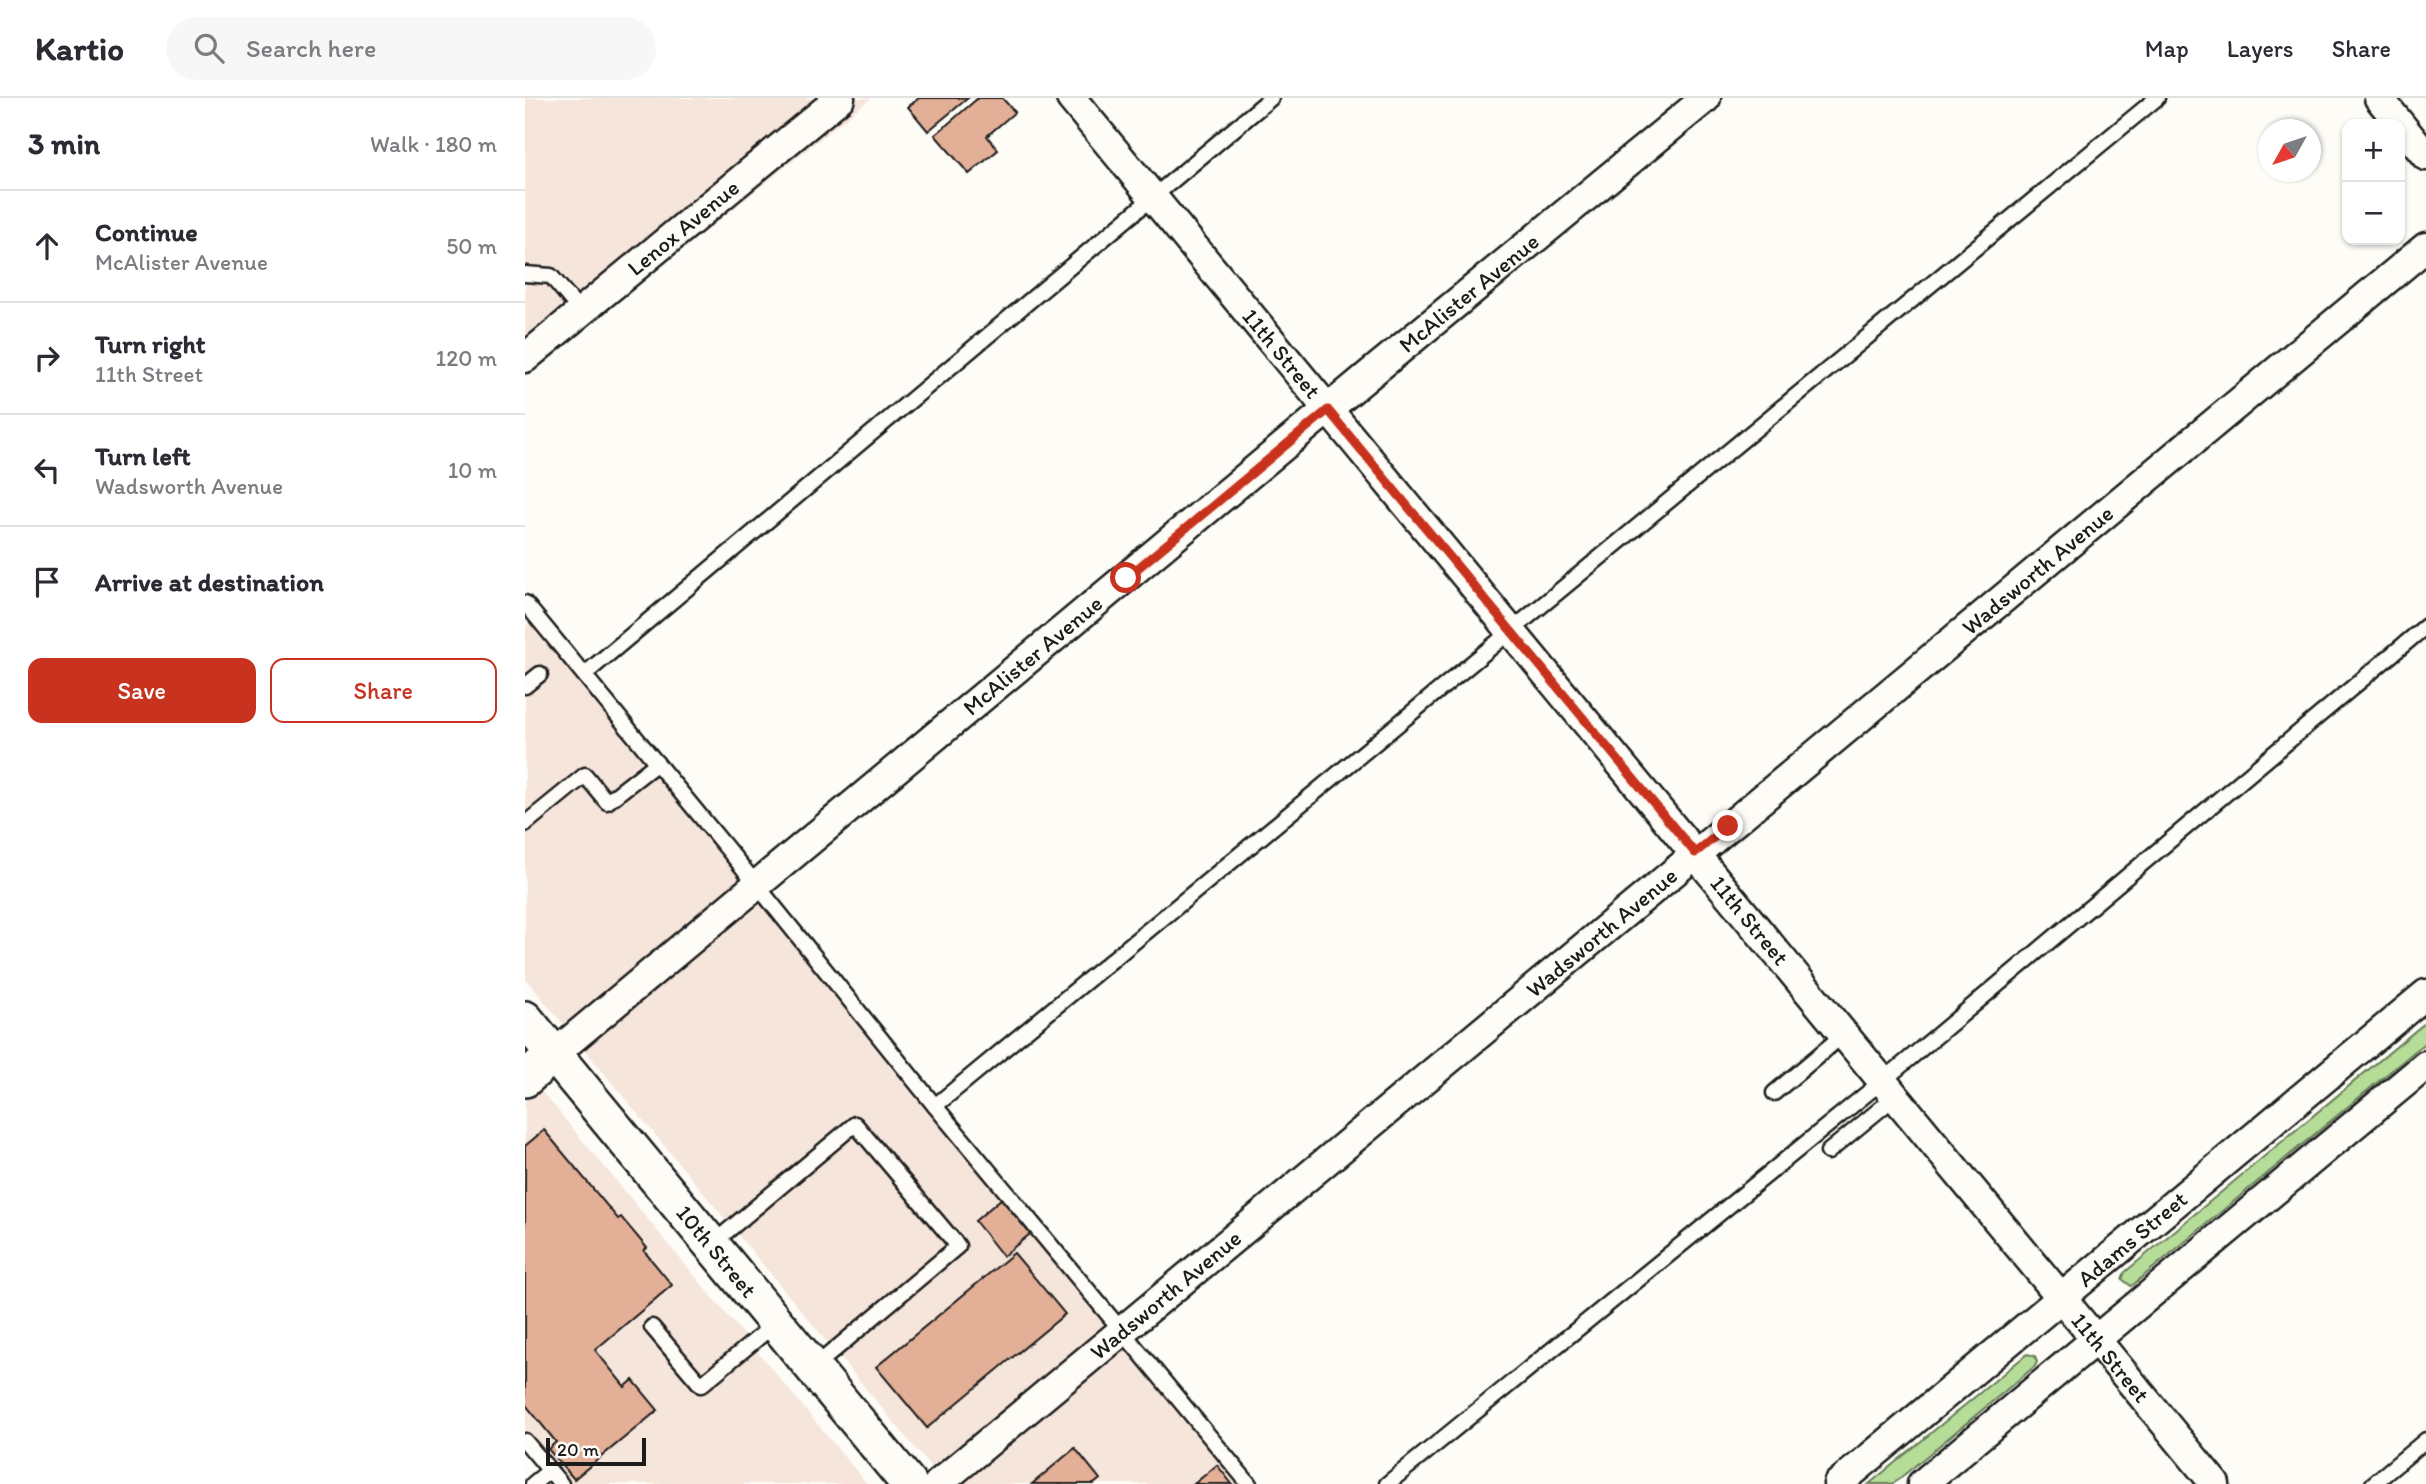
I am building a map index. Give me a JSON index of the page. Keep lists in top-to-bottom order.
{
  "streets": {
    "street": [
      "Lenox Avenue",
      "McAlister Avenue",
      "11th Street",
      "Wadsworth Avenue",
      "Adams Street",
      "10th Street"
    ]
  },
  "crossings": [
    ["McAlister Avenue", "11th Street"],
    ["McAlister Avenue", "10th Street"],
    ["11th Street", "Wadsworth Avenue"],
    ["11th Street", "Adams Street"]
  ],
  "scale_bar": "20 m",
  "north": "bottom left",
  "page": {
    "header": "Kartio",
    "search": "Search here",
    "nav": ["Map", "Layers", "Share"],
    "heading": ["3 min", "Walk · 180 m"],
    "map_buttons": ["+", "−"],
    "list": [
      ["Continue", "McAlister Avenue", "50 m"],
      ["Turn right", "11th Street", "120 m"],
      ["Turn left", "Wadsworth Avenue", "10 m"],
      "Arrive at destination"
    ],
    "buttons": ["Save", "Share"],
    "scale": "20 m"
  }
}
